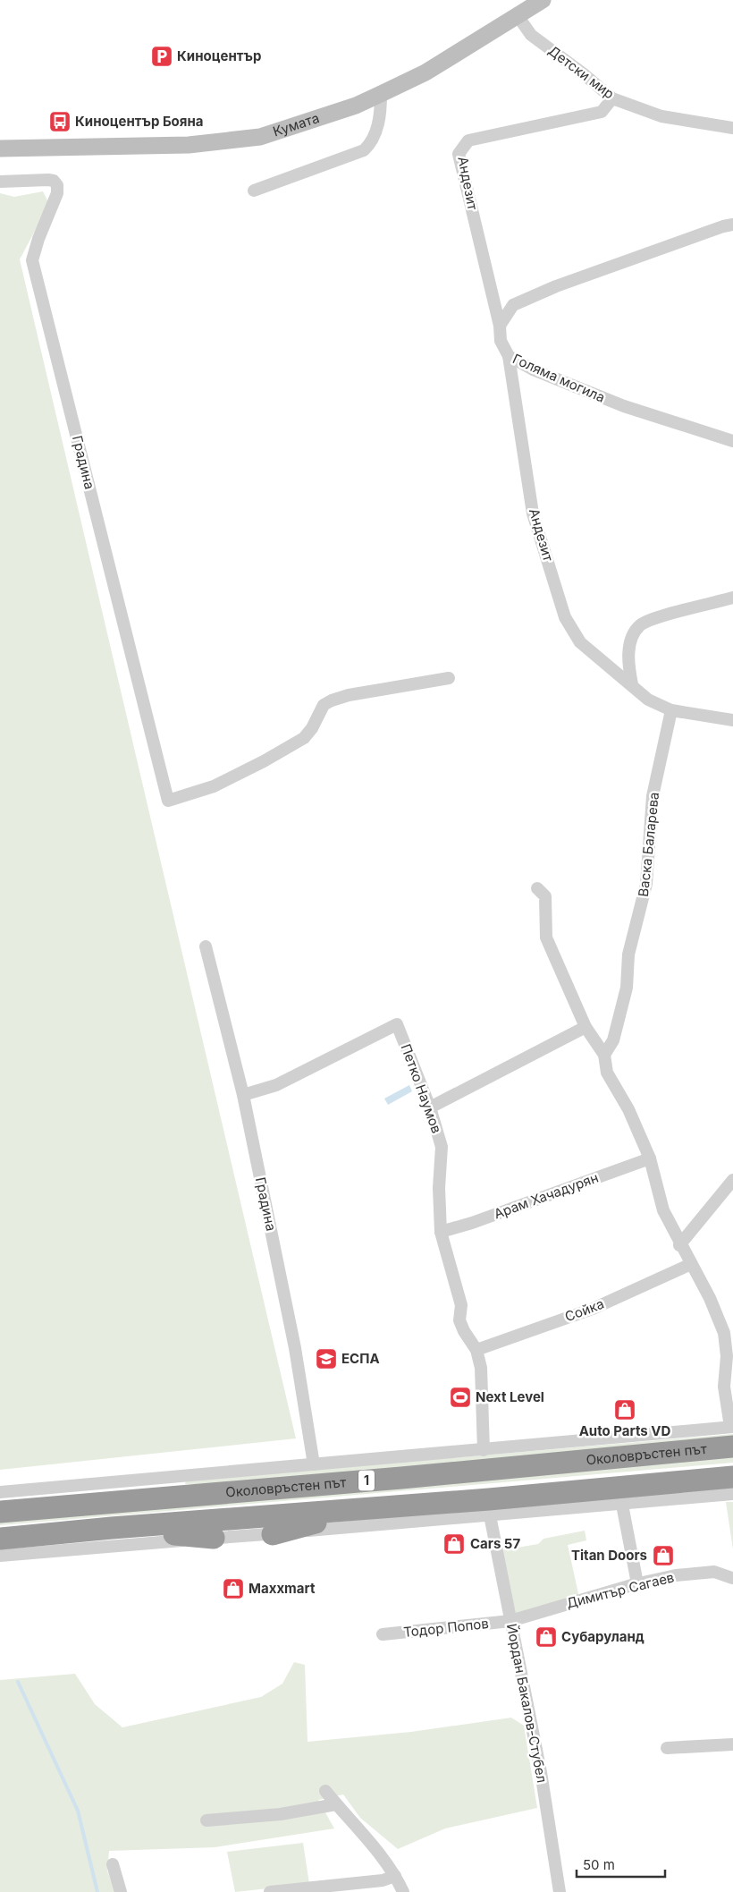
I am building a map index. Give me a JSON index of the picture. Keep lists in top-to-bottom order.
{
  "streets": {
    "highway": ["Околовръстен път", "1"],
    "main road": ["Кумата"],
    "street": [
      "Детски мир",
      "Андезит",
      "Голяма могила",
      "Градина",
      "Васка Баларева",
      "Петко Наумов",
      "Арам Хачадурян",
      "Сойка",
      "Димитър Сагаев",
      "Тодор Попов",
      "Йордан Бакалов-Стубел"
    ]
  },
  "crossings": [
    ["Детски мир", "Кумата"],
    ["Детски мир", "Андезит"],
    ["Андезит", "Голяма могила"],
    ["Градина", "Петко Наумов"],
    ["Петко Наумов", "Арам Хачадурян"],
    ["Петко Наумов", "Сойка"],
    ["Димитър Сагаев", "Тодор Попов"],
    ["Димитър Сагаев", "Йордан Бакалов-Стубел"],
    ["Тодор Попов", "Йордан Бакалов-Стубел"]
  ],
  "places": {
    "parking": ["Киноцентър"],
    "bus stop": ["Киноцентър Бояна"],
    "school or university": ["ЕСПА"],
    "sports": ["Next Level"],
    "shop": [
      "Auto Parts VD",
      "Cars 57",
      "Titan Doors",
      "Maxxmart",
      "Субаруланд"
    ]
  },
  "scale_bar": "50 m"
}
